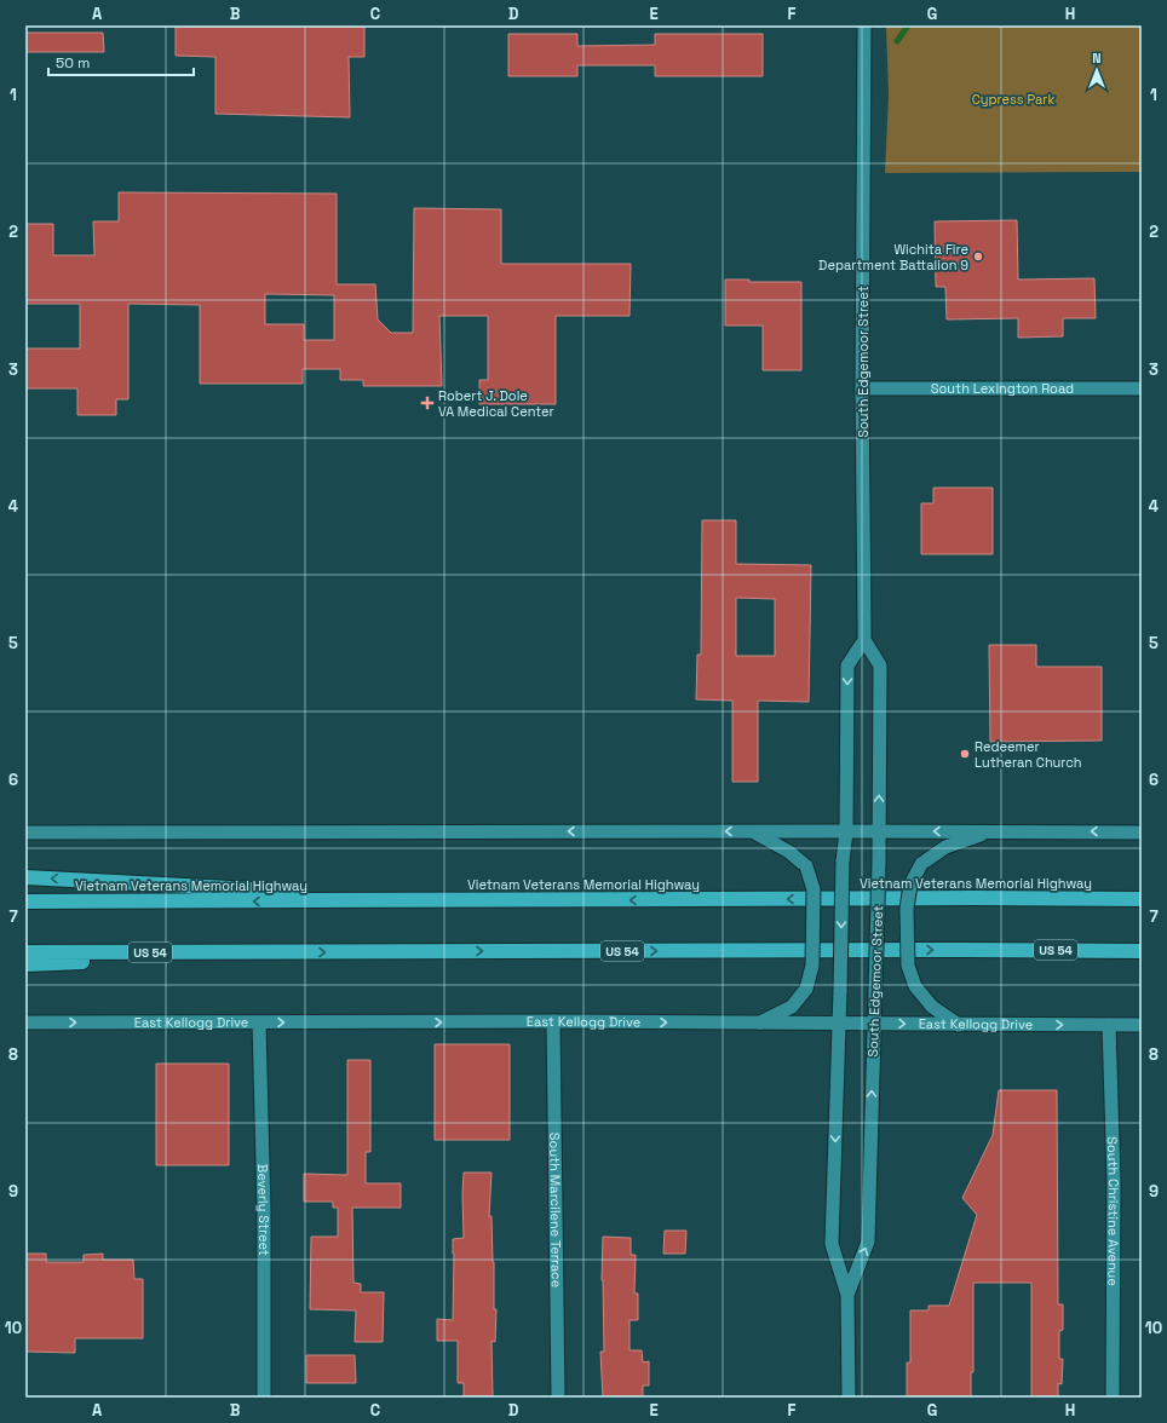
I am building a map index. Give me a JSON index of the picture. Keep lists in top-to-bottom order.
{
  "streets": {
    "highway": ["Vietnam Veterans Memorial Highway", "US 54"],
    "street": [
      "South Edgemoor Street",
      "South Lexington Road",
      "East Kellogg Drive",
      "Beverly Street",
      "South Marcilene Terrace",
      "South Christine Avenue"
    ]
  },
  "crossings": [
    ["South Edgemoor Street", "South Lexington Road"],
    ["South Edgemoor Street", "East Kellogg Drive"],
    ["East Kellogg Drive", "Beverly Street"],
    ["East Kellogg Drive", "South Marcilene Terrace"],
    ["East Kellogg Drive", "South Christine Avenue"]
  ],
  "one_way": ["East Kellogg Drive"],
  "parks": ["Cypress Park"],
  "places": {
    "other": ["Wichita Fire Department Battalion 9", "Redeemer Lutheran Church"],
    "health": ["Robert J. Dole VA Medical Center"]
  },
  "scale_bar": "50 m",
  "north": "top",
  "grid": {
    "columns": [
      "A",
      "B",
      "C",
      "D",
      "E",
      "F",
      "G",
      "H"
    ],
    "rows": [
      "1",
      "2",
      "3",
      "4",
      "5",
      "6",
      "7",
      "8",
      "9",
      "10"
    ]
  }
}
